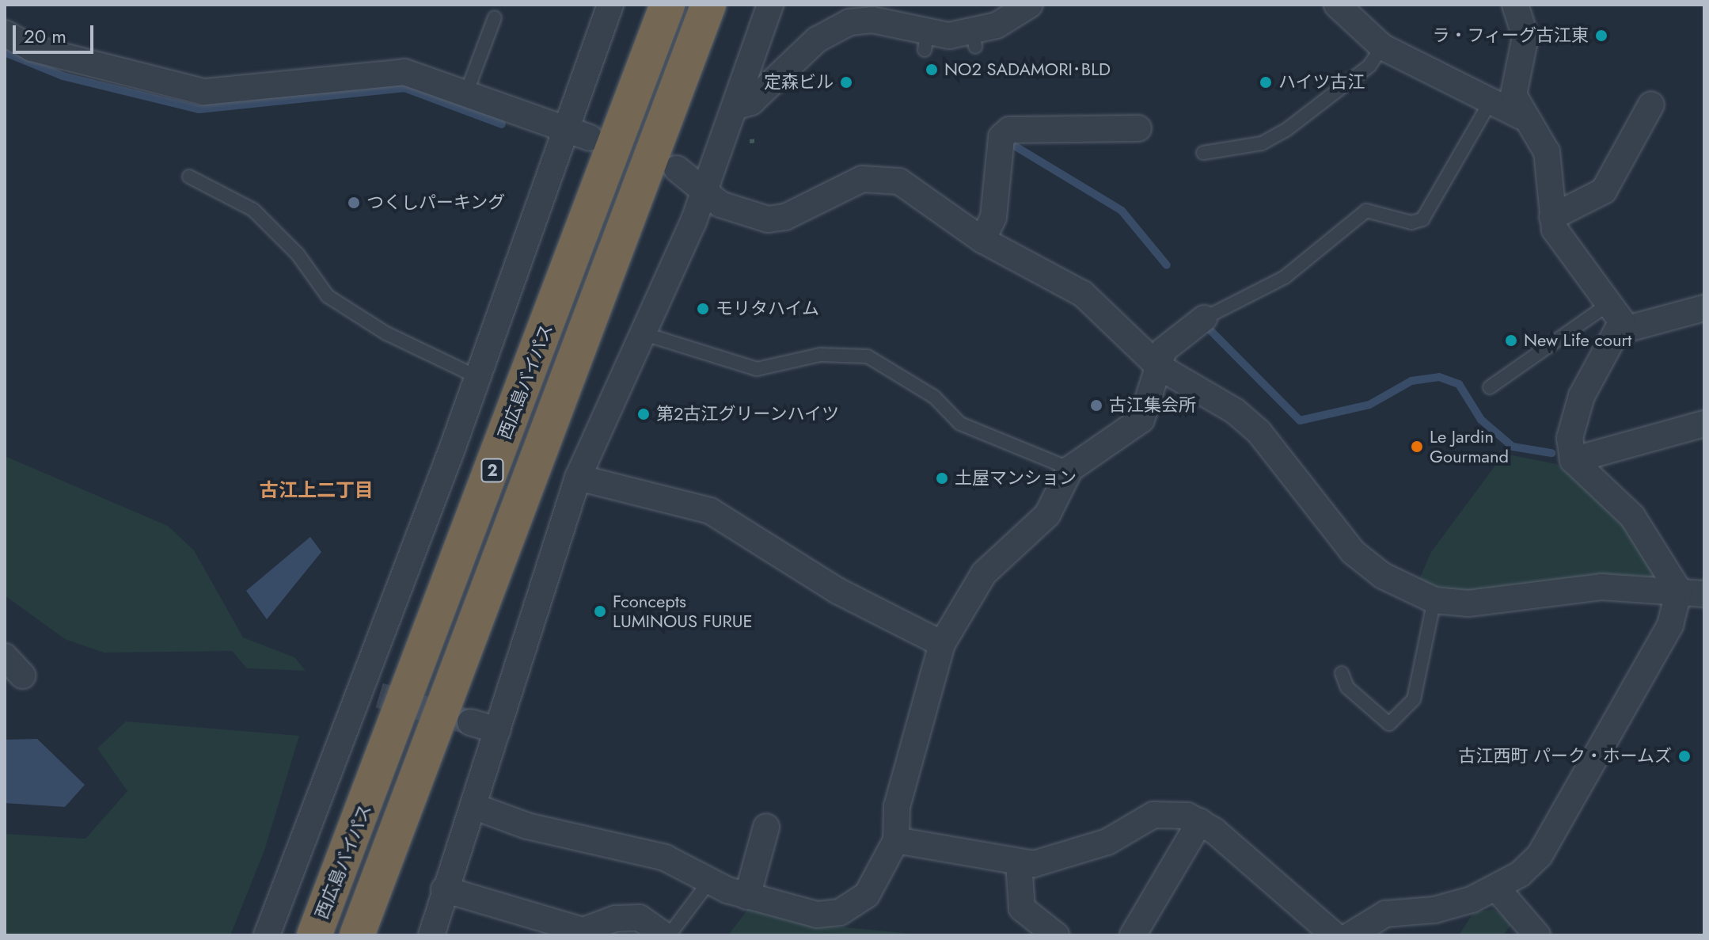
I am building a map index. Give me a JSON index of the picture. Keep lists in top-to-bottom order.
{
  "streets": {
    "highway": ["西広島バイパス", "2"]
  },
  "districts": ["古江上二丁目"],
  "places": [
    "ラ・フィーグ古江東",
    "NO2 SADAMORI･BLD",
    "定森ビル",
    "ハイツ古江",
    "つくしパーキング",
    "モリタハイム",
    "New Life court",
    "古江集会所",
    "第2古江グリーンハイツ",
    "Le Jardin Gourmand",
    "土屋マンション",
    "Fconcepts LUMINOUS FURUE",
    "古江西町 パーク・ホームズ"
  ],
  "scale_bar": "20 m"
}
